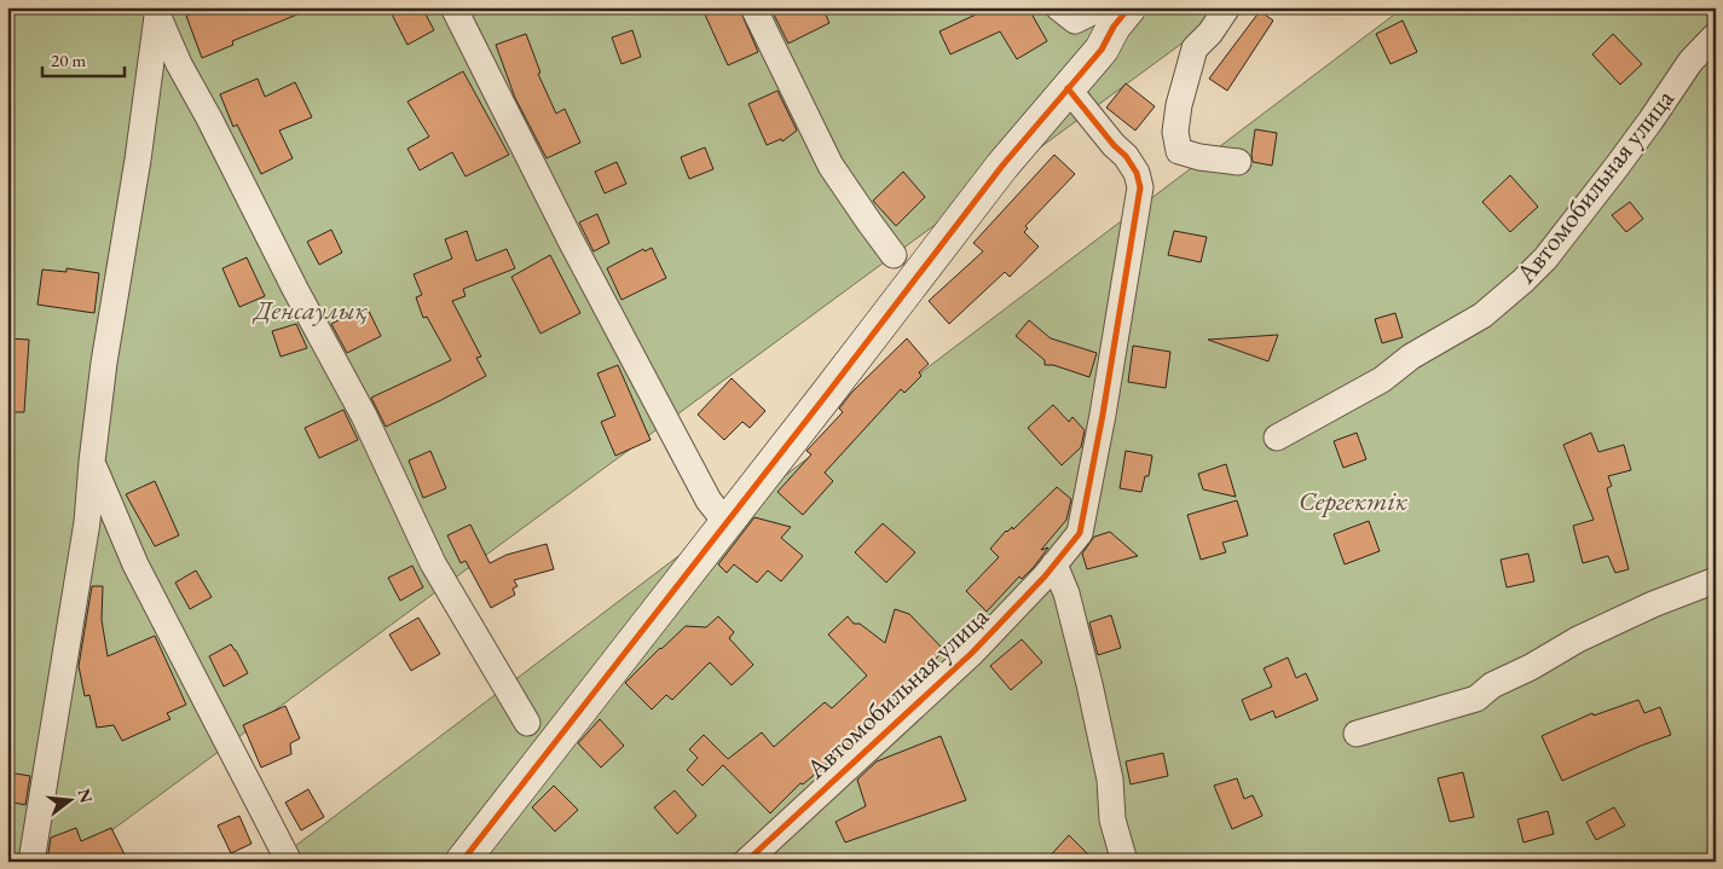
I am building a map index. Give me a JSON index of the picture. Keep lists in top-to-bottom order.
{
  "streets": {
    "street": ["Автомобильная улица"]
  },
  "parks": ["Денсаулық", "Сергектік"],
  "scale_bar": "20 m",
  "north": "right"
}
